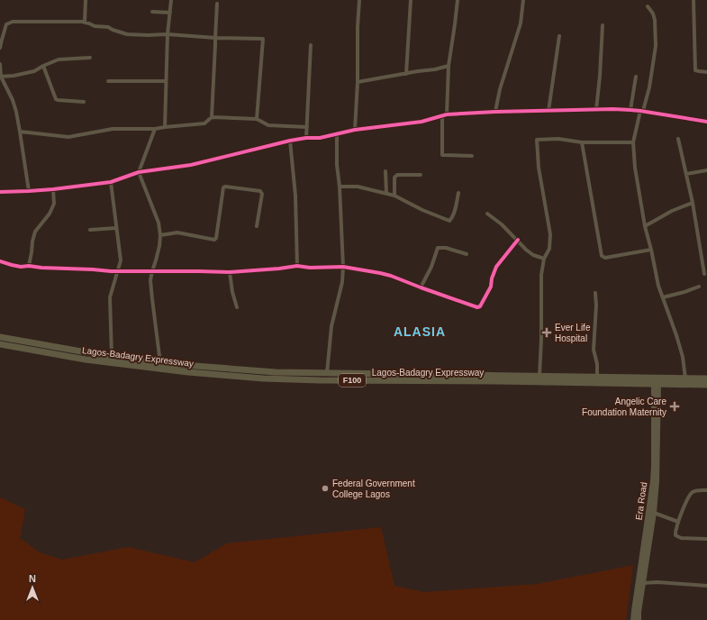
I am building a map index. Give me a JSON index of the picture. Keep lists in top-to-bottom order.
{
  "streets": {
    "highway": ["Lagos-Badagry Expressway", "F100"],
    "main road": ["Era Road"]
  },
  "crossings": [
    ["Lagos-Badagry Expressway", "Era Road"]
  ],
  "districts": ["ALASIA"],
  "places": {
    "health": ["Ever Life Hospital", "Angelic Care Foundation Maternity"],
    "other": ["Federal Government College Lagos"]
  },
  "north": "top"
}
